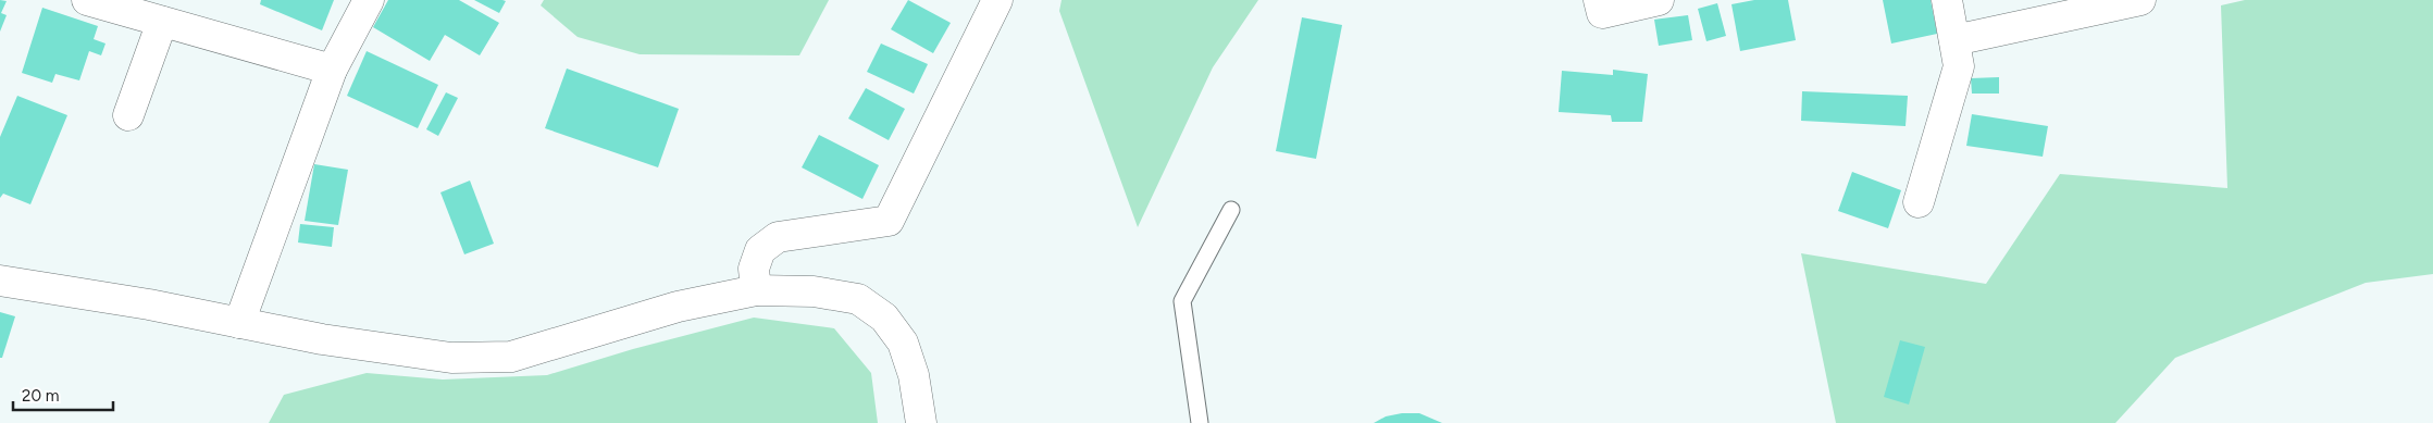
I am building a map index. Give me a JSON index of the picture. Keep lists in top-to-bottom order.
{
  "scale_bar": "20 m"
}
